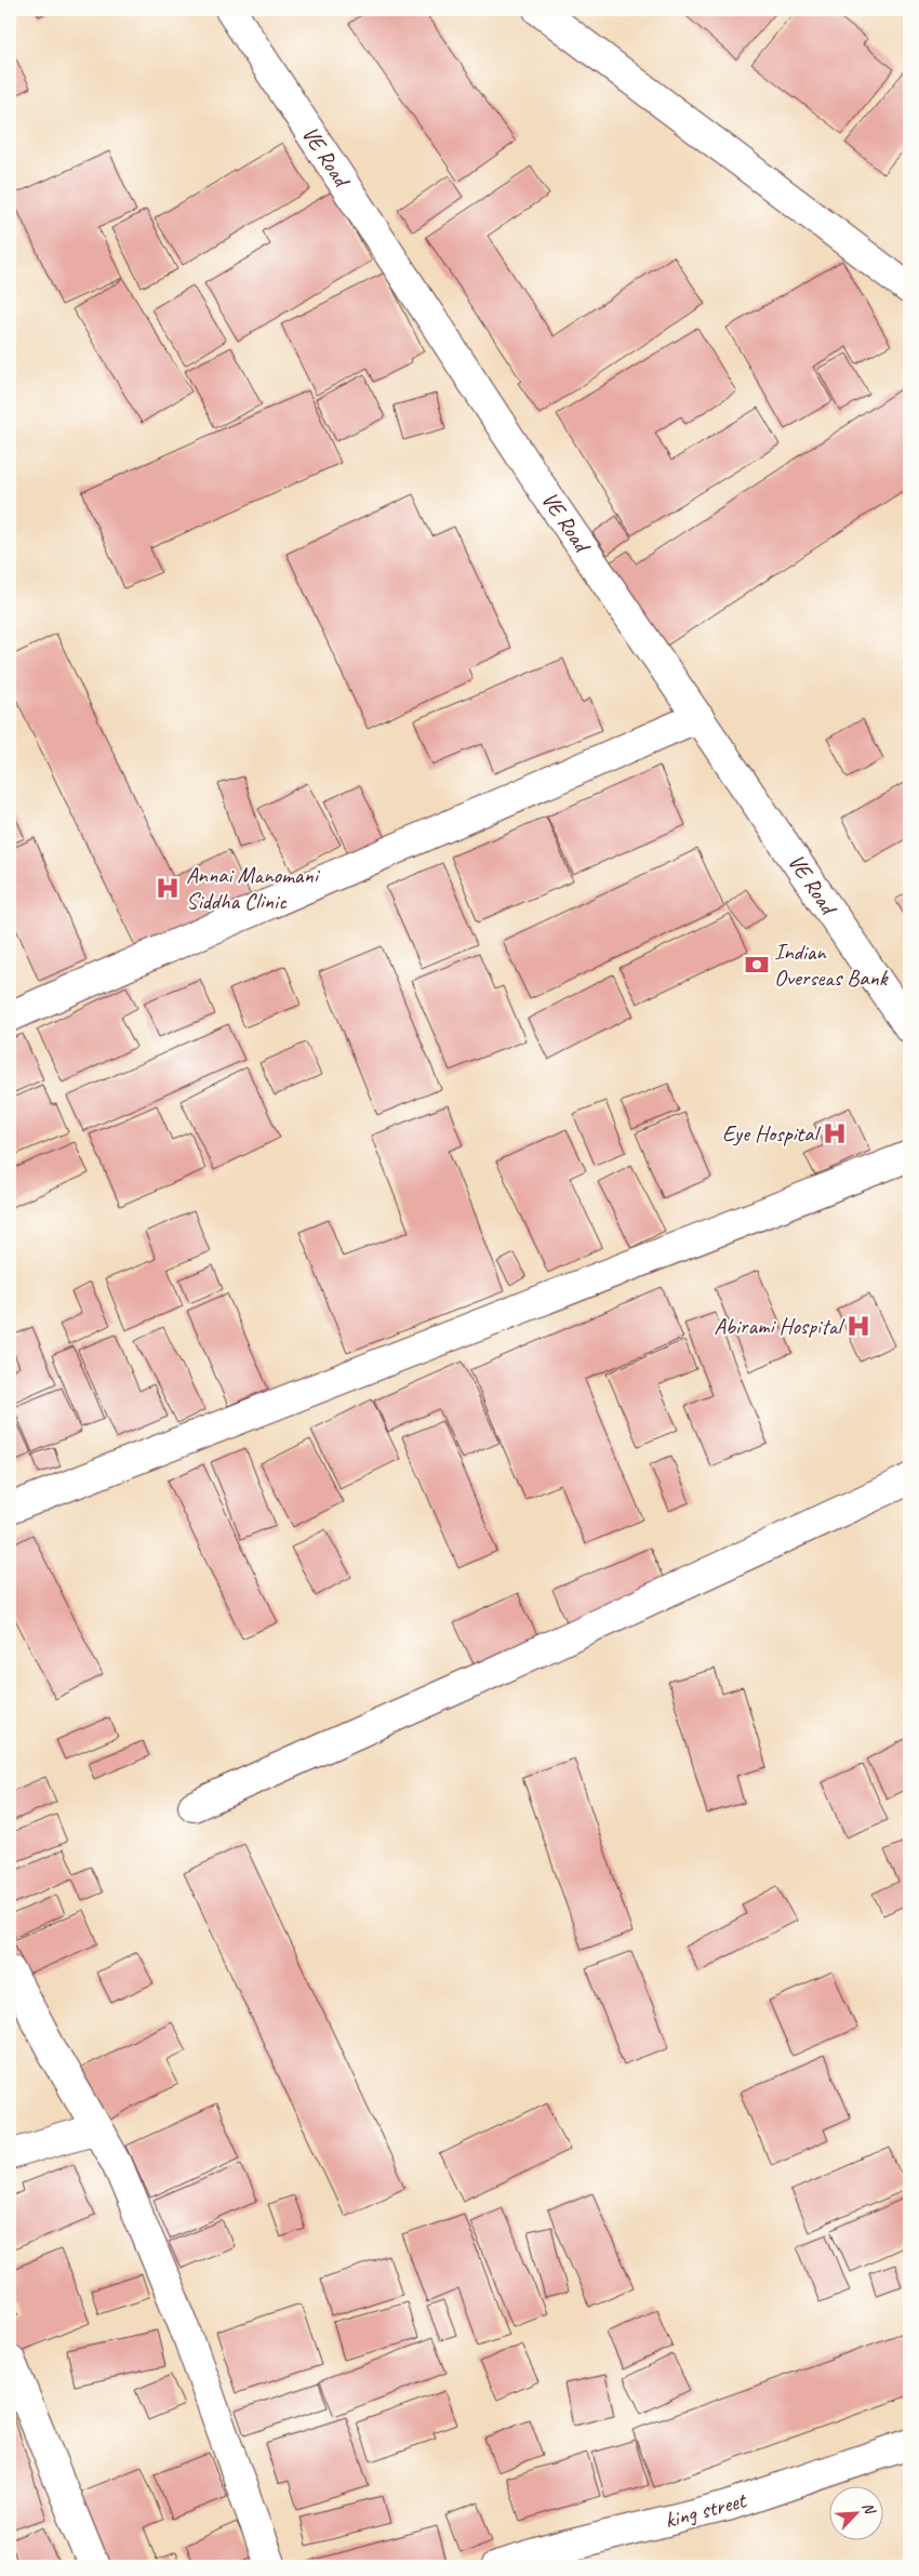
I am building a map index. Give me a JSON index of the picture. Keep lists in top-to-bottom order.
{
  "streets": {
    "street": ["VE Road", "king street"]
  },
  "places": {
    "hospital": ["Annai Manomani Siddha Clinic", "Eye Hospital", "Abirami Hospital"],
    "bank": ["Indian Overseas Bank"]
  },
  "north": "top right"
}
